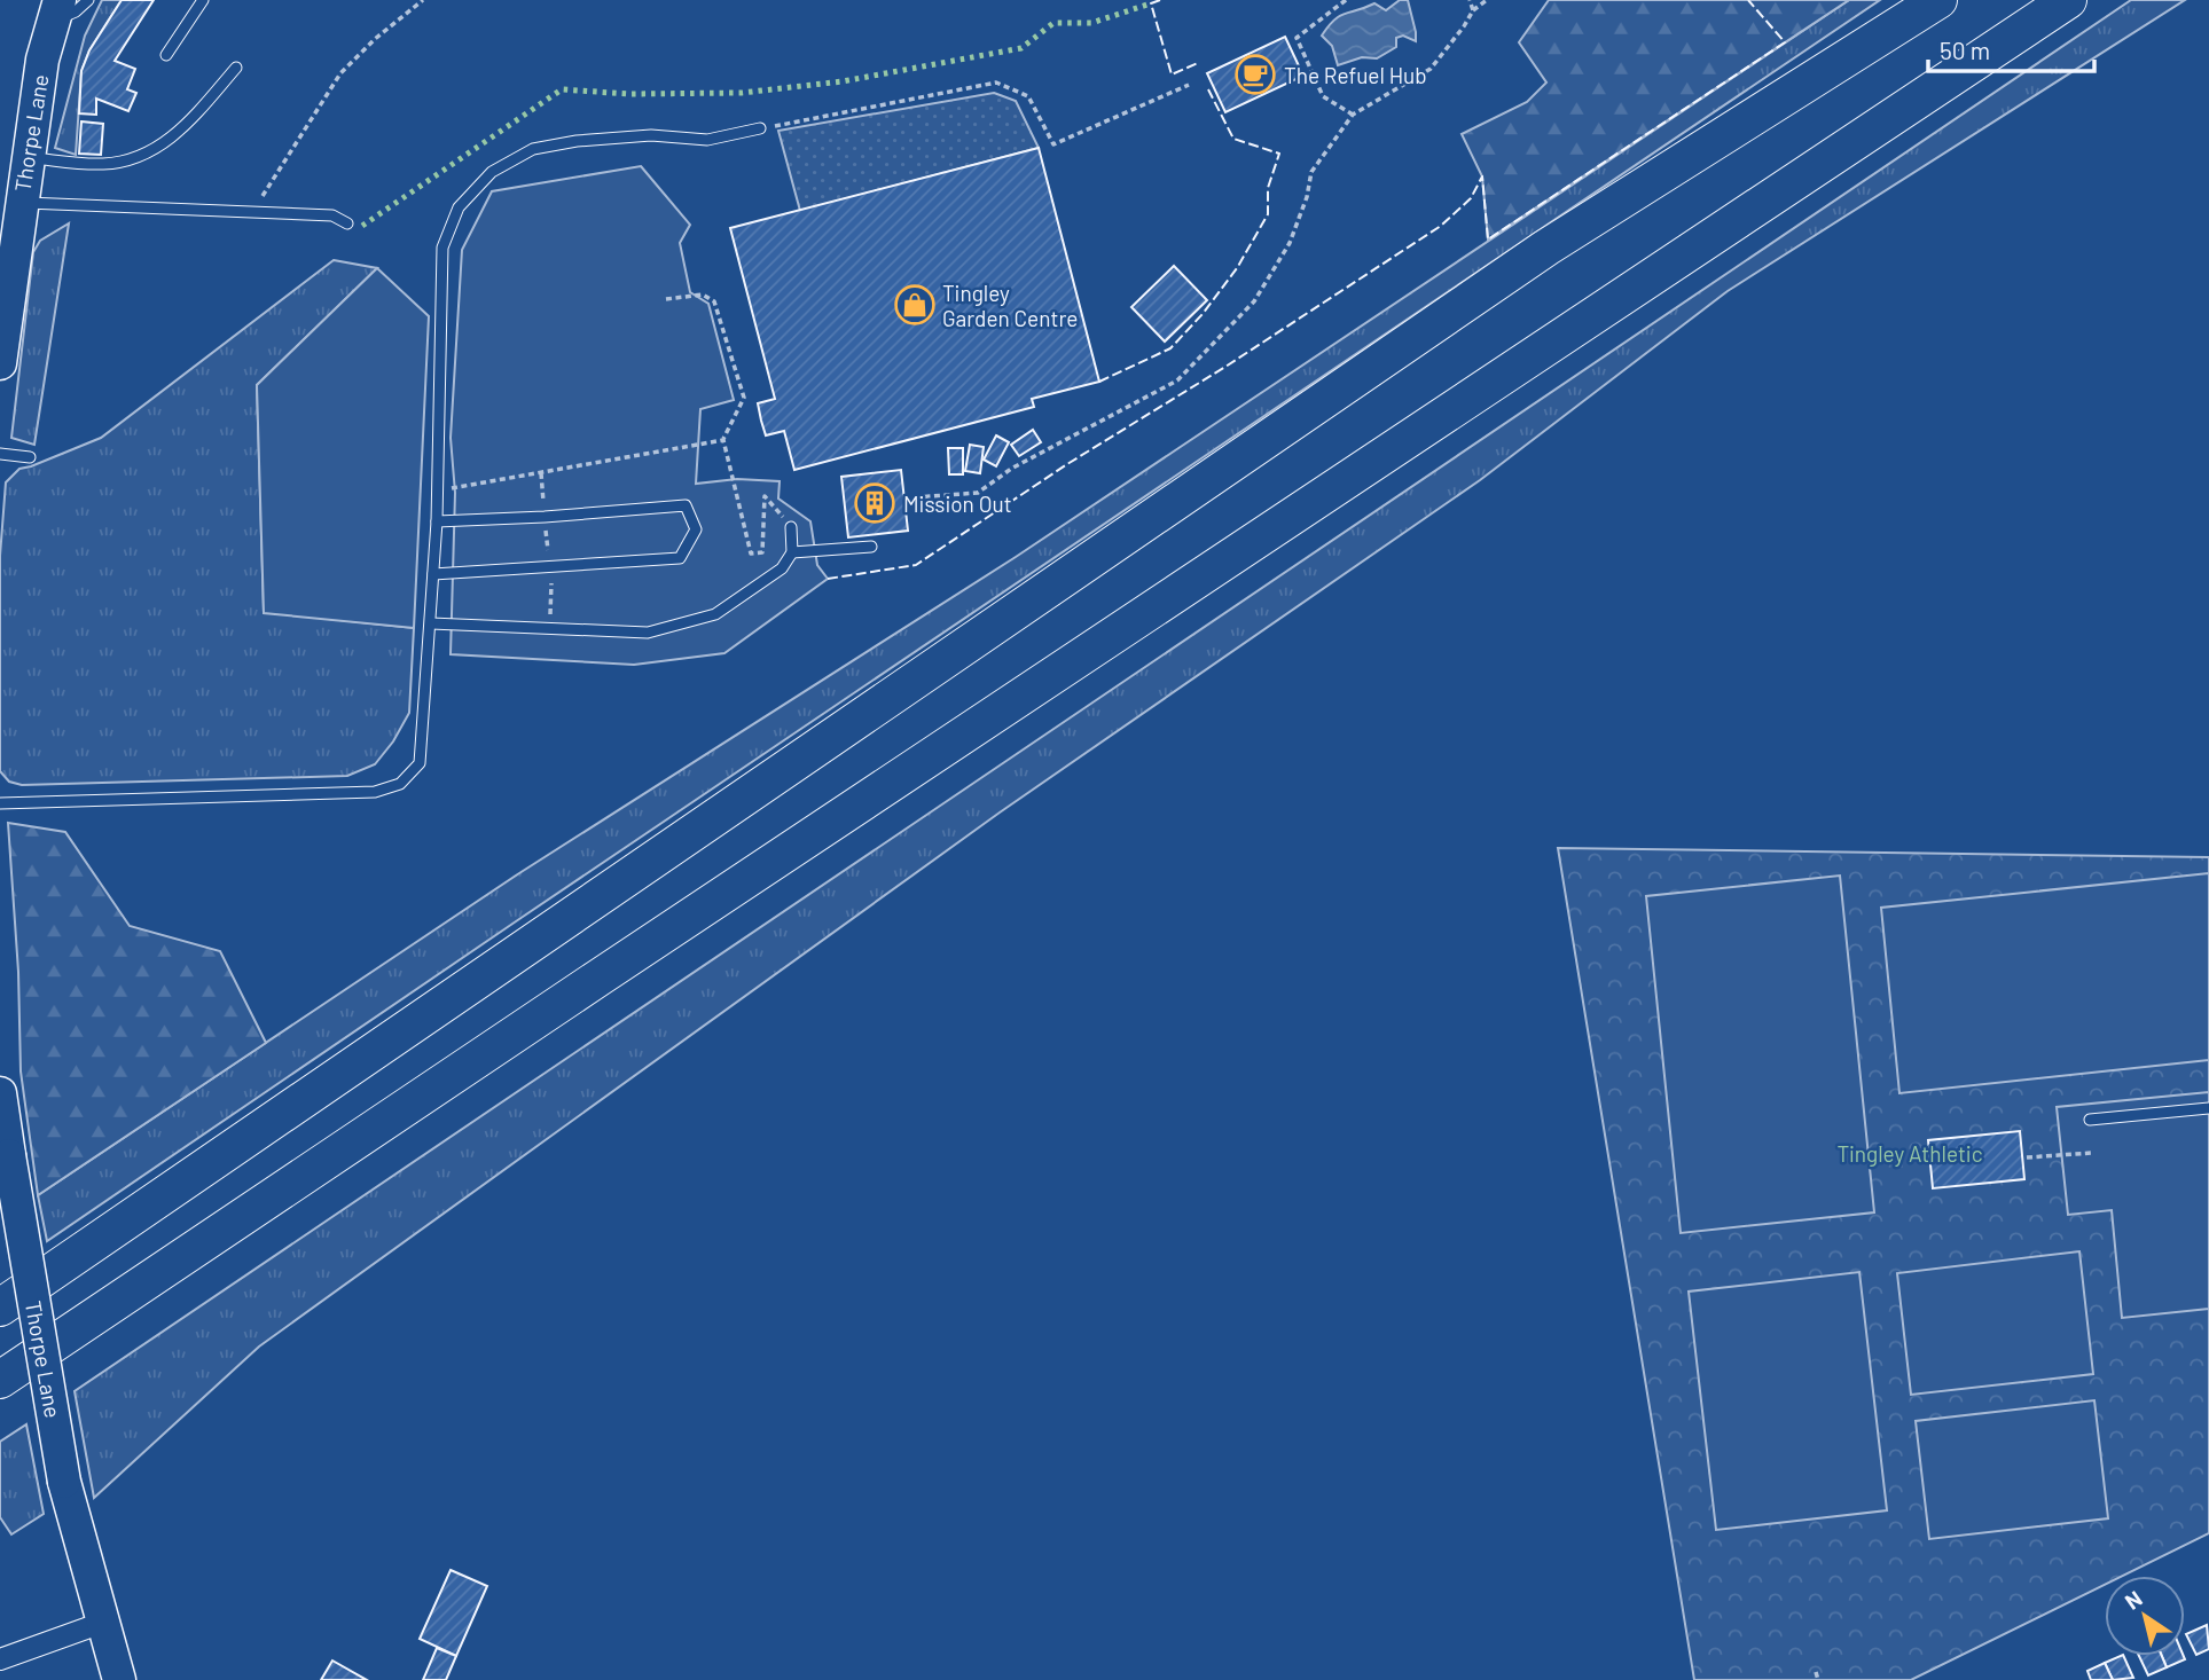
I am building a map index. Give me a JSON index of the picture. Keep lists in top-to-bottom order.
{
  "streets": {
    "main road": ["Thorpe Lane"]
  },
  "parks": ["Tingley Athletic"],
  "places": {
    "cafe": ["The Refuel Hub"],
    "shop": ["Tingley Garden Centre"],
    "building": ["Mission Out"]
  },
  "scale_bar": "50 m",
  "north": "top left"
}
